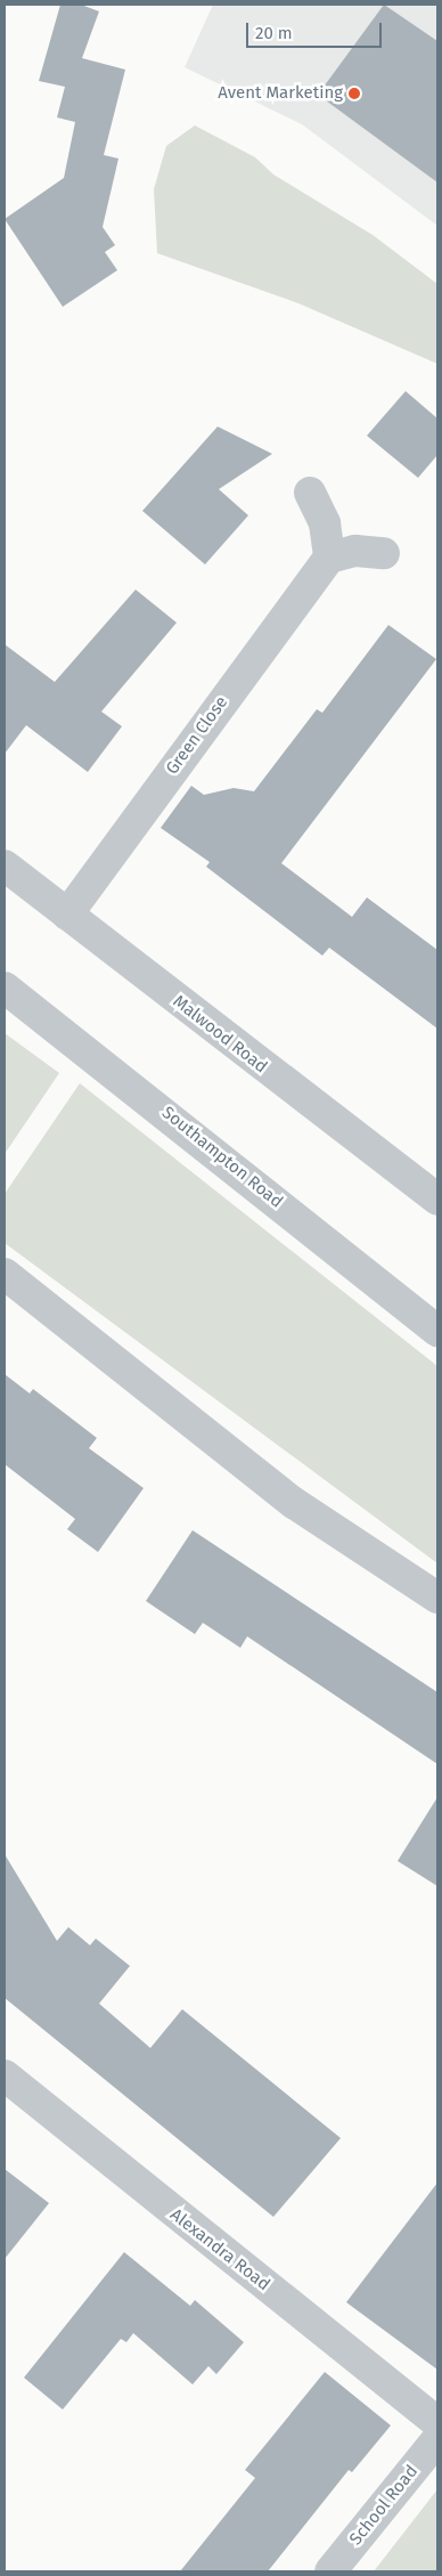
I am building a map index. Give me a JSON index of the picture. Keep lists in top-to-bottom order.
{
  "streets": {
    "street": [
      "Green Close",
      "Malwood Road",
      "Southampton Road",
      "Alexandra Road",
      "School Road"
    ]
  },
  "crossings": [
    ["Green Close", "Malwood Road"]
  ],
  "places": ["Avent Marketing"],
  "scale_bar": "20 m"
}
